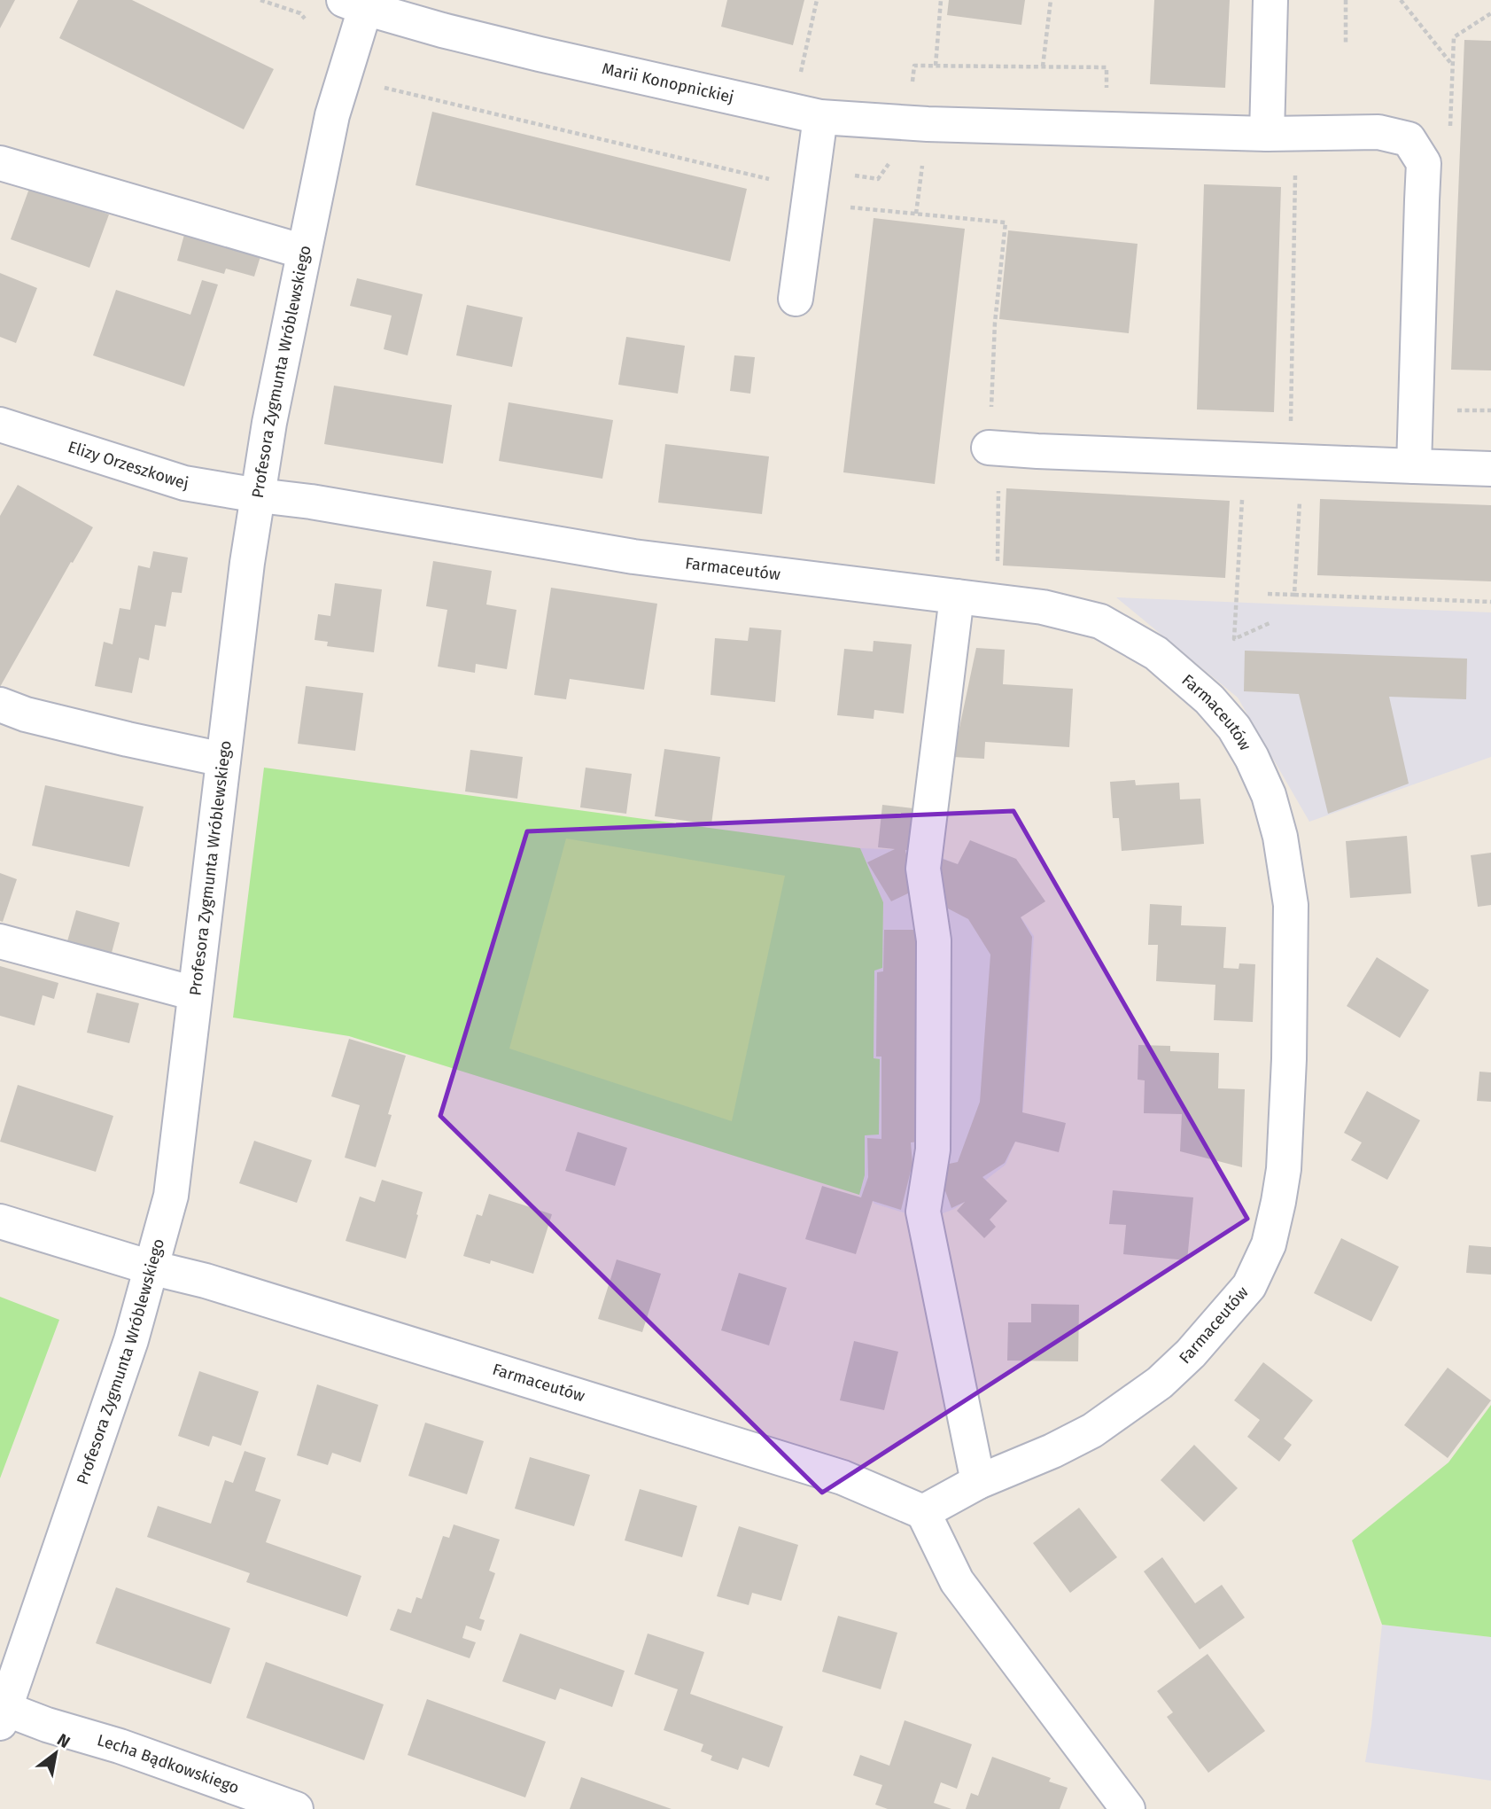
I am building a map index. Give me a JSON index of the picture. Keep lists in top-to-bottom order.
{
  "streets": {
    "street": [
      "Marii Konopnickiej",
      "Profesora Zygmunta Wróblewskiego",
      "Elizy Orzeszkowej",
      "Farmaceutów",
      "Lecha Bądkowskiego"
    ]
  },
  "crossings": [
    ["Marii Konopnickiej", "Profesora Zygmunta Wróblewskiego"],
    ["Profesora Zygmunta Wróblewskiego", "Elizy Orzeszkowej"],
    ["Profesora Zygmunta Wróblewskiego", "Farmaceutów"],
    ["Profesora Zygmunta Wróblewskiego", "Lecha Bądkowskiego"],
    ["Elizy Orzeszkowej", "Farmaceutów"]
  ],
  "north": "top right"
}
